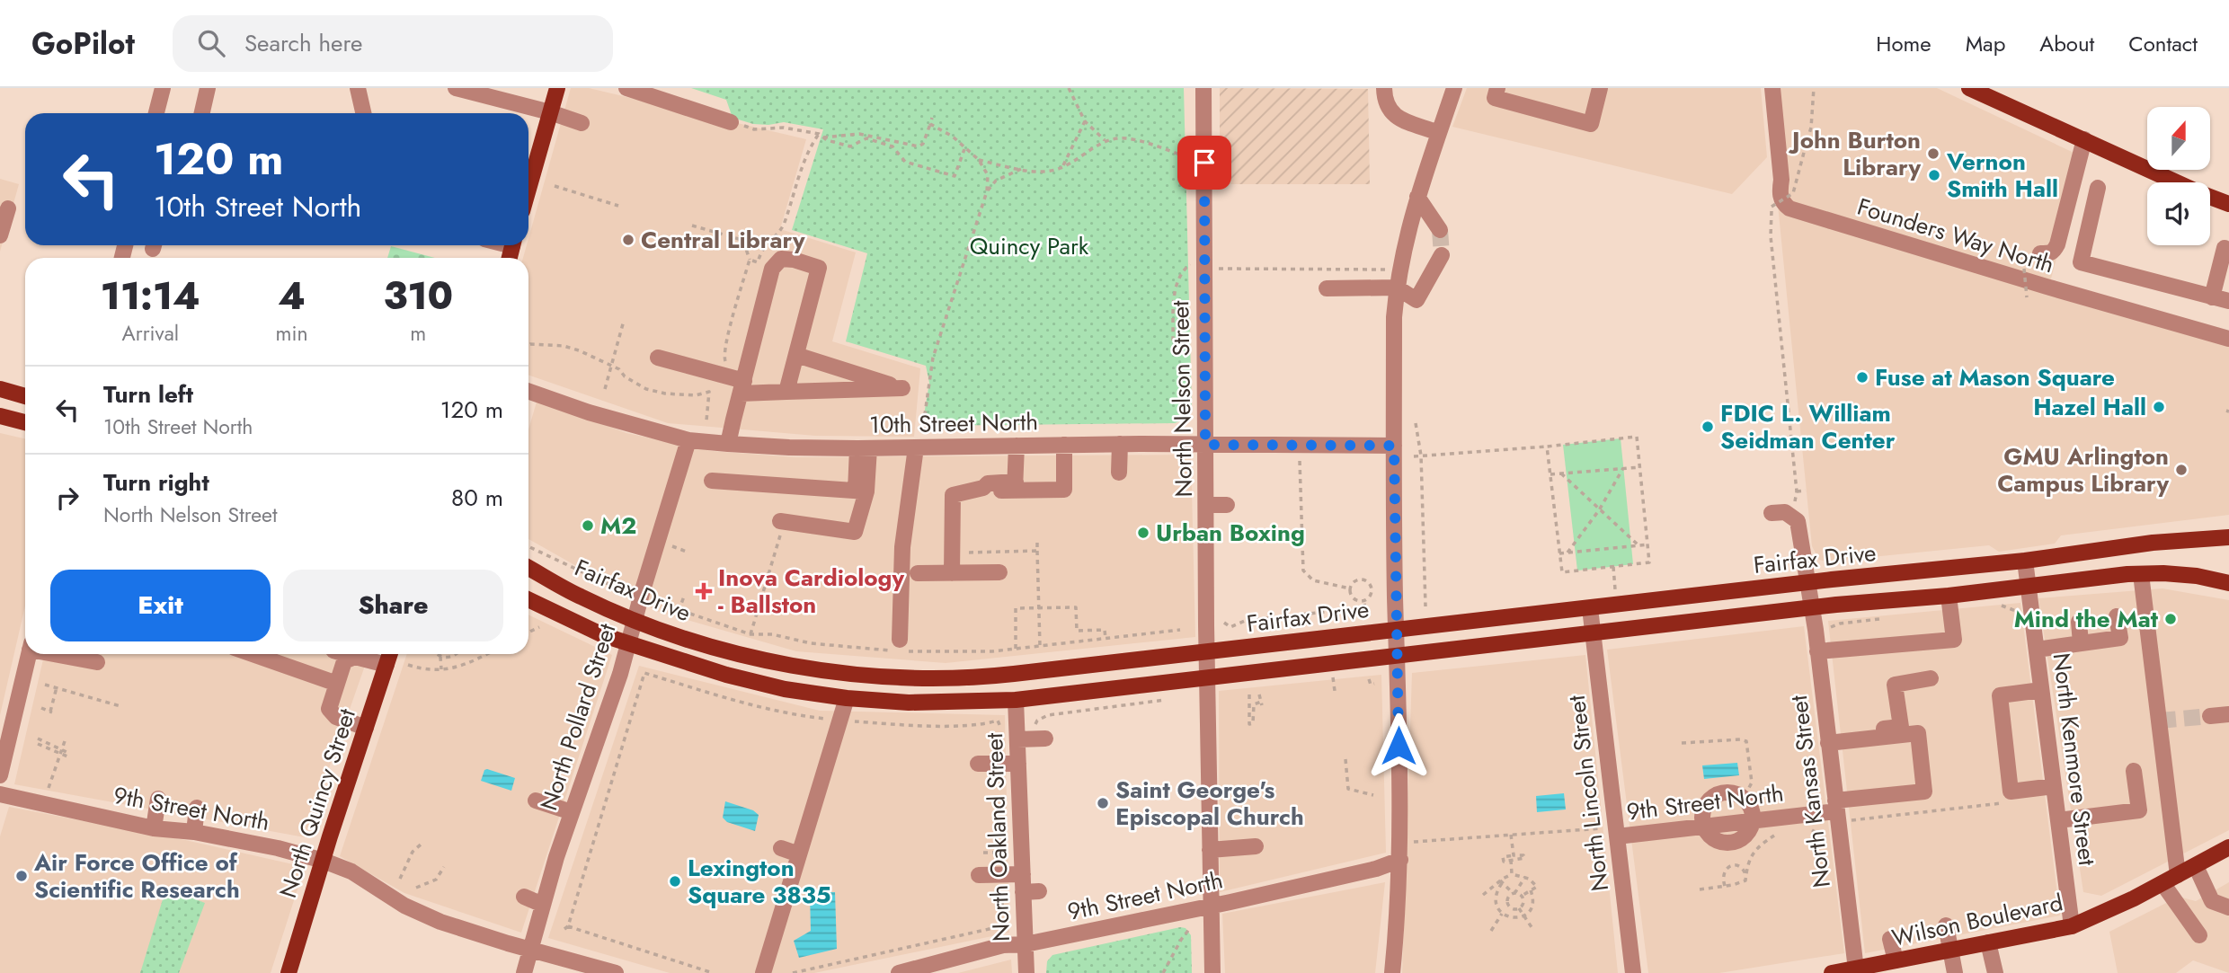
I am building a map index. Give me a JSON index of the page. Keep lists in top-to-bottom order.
{
  "streets": {
    "main road": ["Fairfax Drive", "North Quincy Street", "Wilson Boulevard"],
    "street": [
      "Founders Way North",
      "North Nelson Street",
      "10th Street North",
      "North Pollard Street",
      "North Kenmore Street",
      "North Kansas Street",
      "North Lincoln Street",
      "9th Street North",
      "North Oakland Street"
    ]
  },
  "crossings": [
    ["North Nelson Street", "10th Street North"],
    ["North Nelson Street", "Fairfax Drive"],
    ["North Nelson Street", "9th Street North"],
    ["10th Street North", "North Pollard Street"],
    ["Fairfax Drive", "North Pollard Street"],
    ["Fairfax Drive", "North Kenmore Street"],
    ["Fairfax Drive", "North Kansas Street"],
    ["Fairfax Drive", "North Lincoln Street"],
    ["Fairfax Drive", "North Oakland Street"],
    ["North Pollard Street", "9th Street North"],
    ["North Kenmore Street", "Wilson Boulevard"],
    ["North Kansas Street", "9th Street North"],
    ["North Kansas Street", "Wilson Boulevard"],
    ["North Lincoln Street", "9th Street North"],
    ["9th Street North", "North Quincy Street"],
    ["9th Street North", "North Oakland Street"]
  ],
  "parks": ["Quincy Park"],
  "places": {
    "other": [
      "John Burton Library",
      "Vernon Smith Hall",
      "Central Library",
      "Fuse at Mason Square",
      "Hazel Hall",
      "FDIC L. William Seidman Center",
      "GMU Arlington Campus Library",
      "M2",
      "Urban Boxing",
      "Mind the Mat",
      "Saint George's Episcopal Church",
      "Air Force Office of Scientific Research",
      "Lexington Square 3835"
    ],
    "health": ["Inova Cardiology - Ballston"]
  },
  "north": "top",
  "page": {
    "header": "GoPilot",
    "search": "Search here",
    "nav": [
      "Home",
      "Map",
      "About",
      "Contact"
    ],
    "turn": ["120 m", "10th Street North"],
    "eta": [
      "11:14",
      "Arrival",
      "4",
      "min",
      "310",
      "m"
    ],
    "list": [
      {
        "name": "Turn left",
        "note": "10th Street North",
        "value": "120 m"
      },
      {
        "name": "Turn right",
        "note": "North Nelson Street",
        "value": "80 m"
      }
    ],
    "buttons": ["Exit", "Share"]
  }
}
